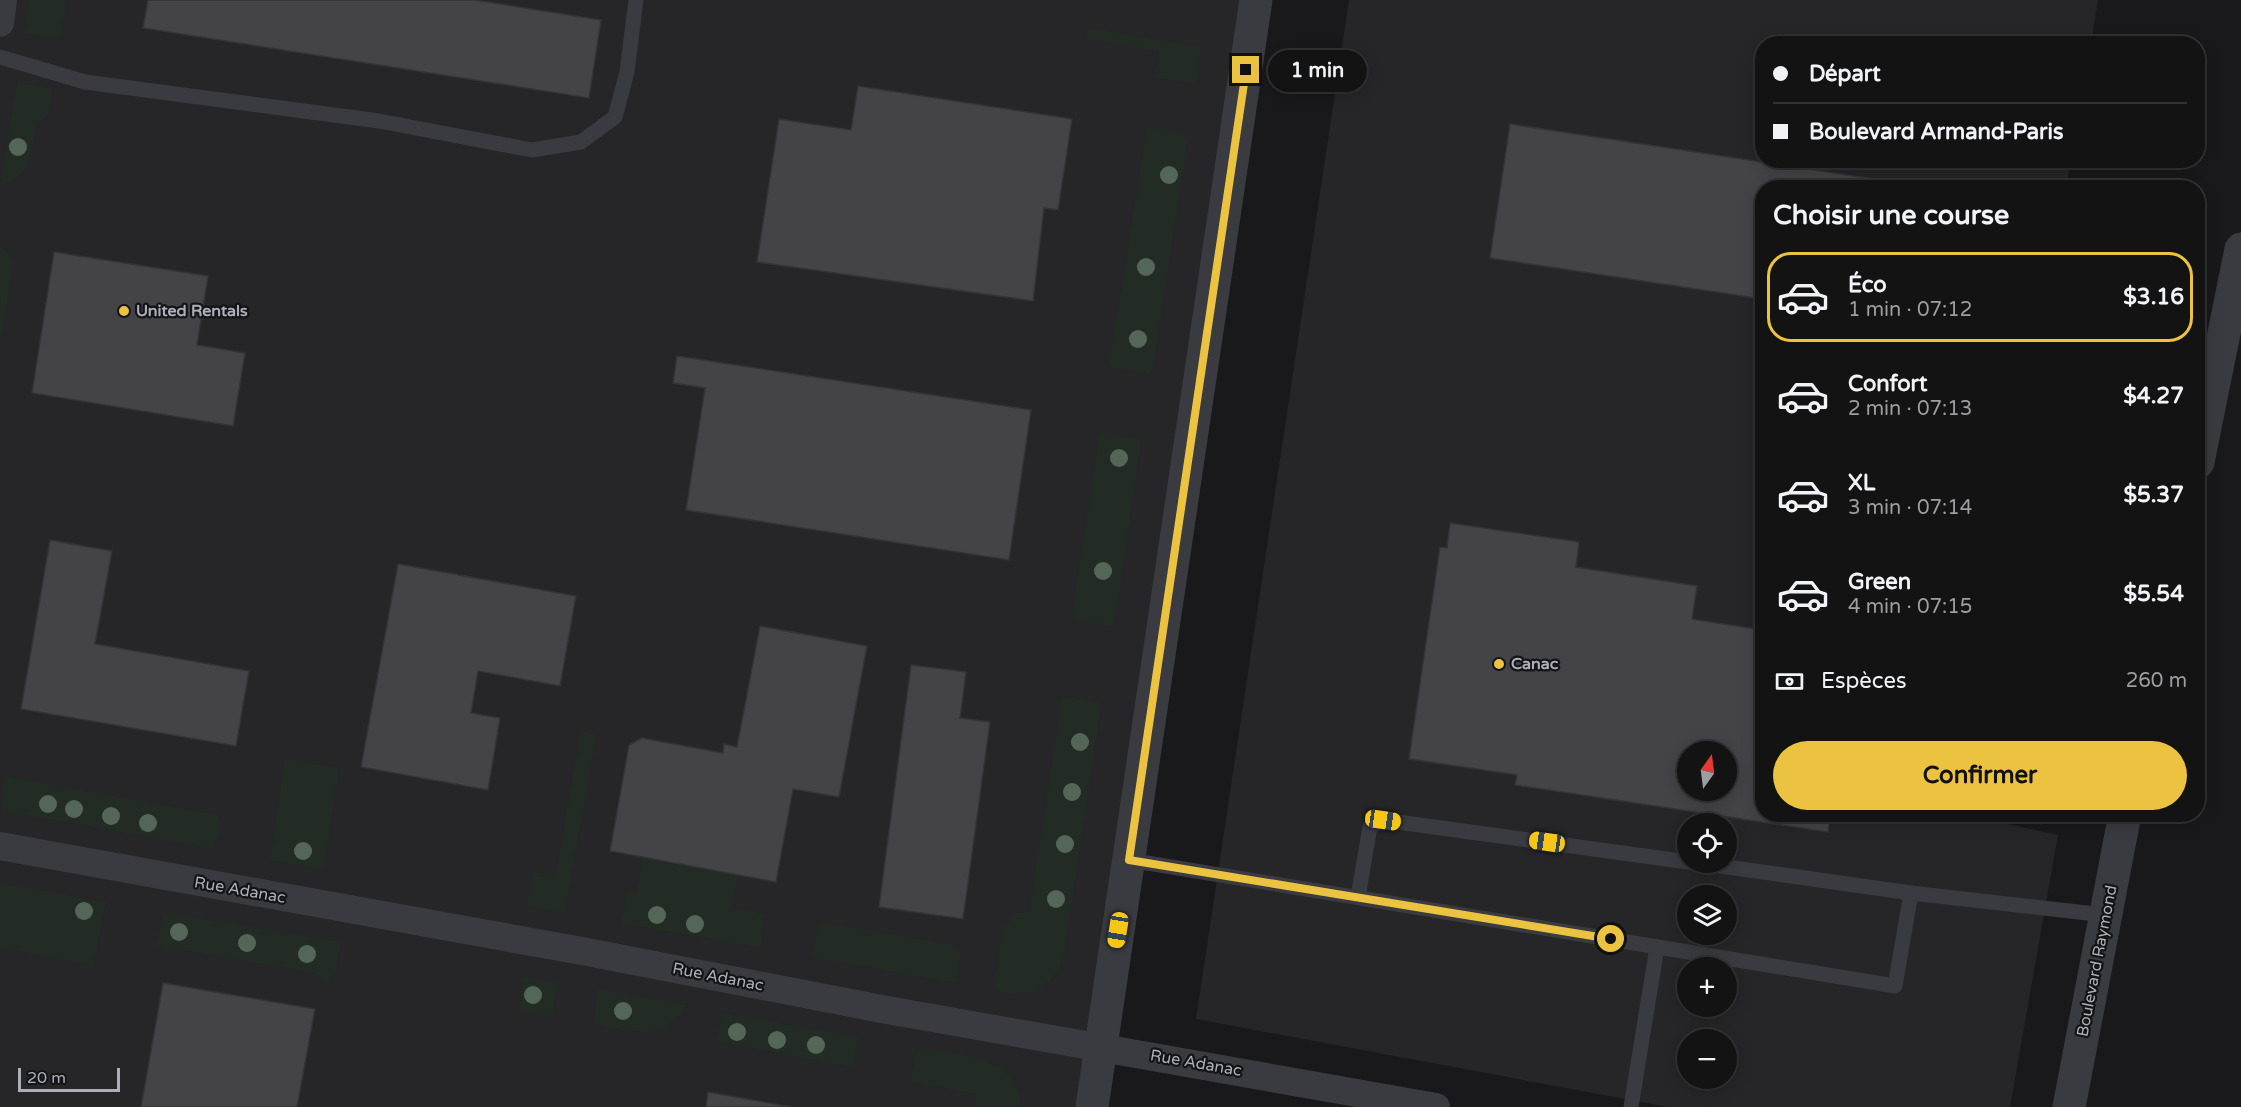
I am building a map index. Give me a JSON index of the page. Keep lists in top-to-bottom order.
{
  "streets": {
    "street": ["Rue Adanac", "Boulevard Raymond"]
  },
  "places": ["United Rentals", "Canac"],
  "scale_bar": "20 m",
  "north": "top",
  "page": {
    "banner": ["Départ", "Boulevard Armand-Paris"],
    "bubble": "1 min",
    "heading": "Choisir une course",
    "list": [
      {
        "name": "Éco",
        "note": "1 min · 07:12",
        "value": "$3.16"
      },
      {
        "name": "Confort",
        "note": "2 min · 07:13",
        "value": "$4.27"
      },
      {
        "name": "XL",
        "note": "3 min · 07:14",
        "value": "$5.37"
      },
      {
        "name": "Green",
        "note": "4 min · 07:15",
        "value": "$5.54"
      }
    ],
    "pay": ["Espèces", "260 m"],
    "buttons": "Confirmer",
    "map_buttons": ["+", "−"],
    "scale": "20 m"
  }
}
